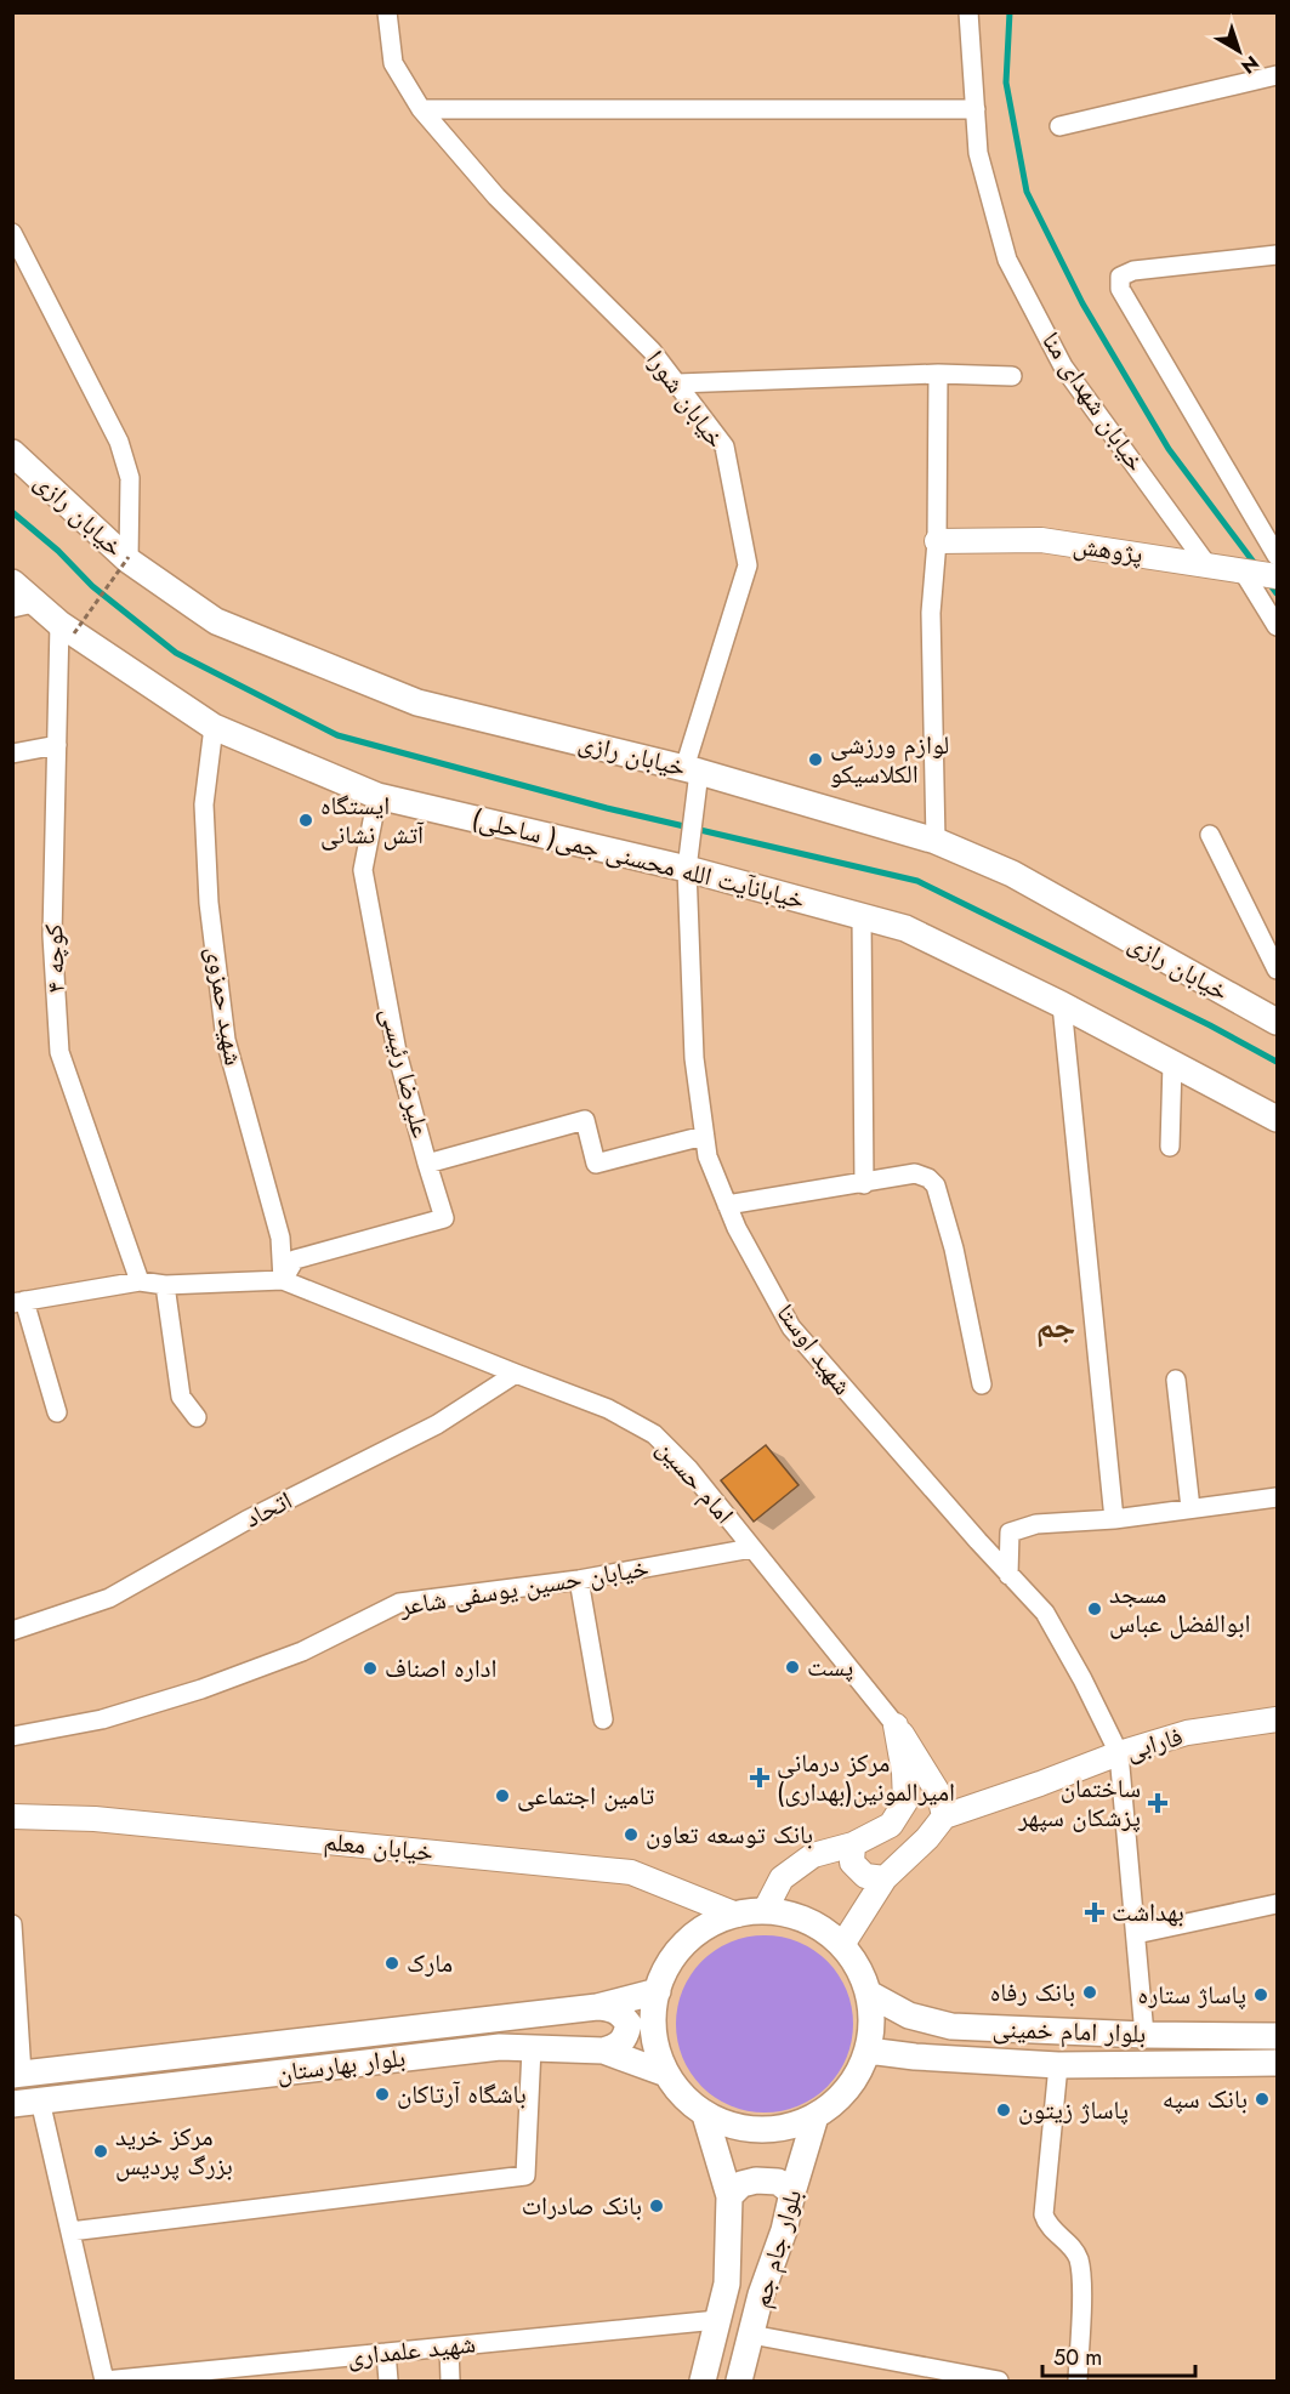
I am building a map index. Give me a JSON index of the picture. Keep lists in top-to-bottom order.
{
  "streets": {
    "main road": [
      "خیابان رازی",
      "خیابانآیت الله محسنی جمی( ساحلی)",
      "بلوار امام خمینی",
      "بلوار بهارستان",
      "بلوار جام جم"
    ],
    "street": [
      "خیابان شورا",
      "خیابان شهدای منا",
      "پژوهش",
      "کوچه ۴",
      "شهید حمزوی",
      "علیرضا رئیسی",
      "شهید اوستا",
      "امام حسین",
      "اتحاد",
      "خیابان حسین یوسفی شاعر",
      "فارابی",
      "خیابان معلم",
      "شهید علمداری"
    ]
  },
  "crossings": [
    ["خیابان شورا", "خیابان رازی"],
    ["خیابان شورا", "خیابانآیت الله محسنی جمی( ساحلی)"],
    ["خیابان شورا", "شهید اوستا"],
    ["خیابان شهدای منا", "پژوهش"],
    ["خیابانآیت الله محسنی جمی( ساحلی)", "کوچه ۴"],
    ["خیابانآیت الله محسنی جمی( ساحلی)", "شهید حمزوی"],
    ["خیابانآیت الله محسنی جمی( ساحلی)", "علیرضا رئیسی"],
    ["خیابانآیت الله محسنی جمی( ساحلی)", "شهید اوستا"],
    ["شهید حمزوی", "امام حسین"],
    ["علیرضا رئیسی", "شهید اوستا"],
    ["شهید اوستا", "فارابی"],
    ["امام حسین", "اتحاد"],
    ["امام حسین", "خیابان حسین یوسفی شاعر"],
    ["امام حسین", "فارابی"],
    ["خیابان معلم", "بلوار امام خمینی"],
    ["خیابان معلم", "بلوار بهارستان"],
    ["خیابان معلم", "بلوار جام جم"],
    ["بلوار امام خمینی", "بلوار بهارستان"],
    ["بلوار امام خمینی", "بلوار جام جم"],
    ["بلوار بهارستان", "بلوار جام جم"],
    ["بلوار جام جم", "شهید علمداری"]
  ],
  "districts": ["جم"],
  "places": {
    "other": [
      "لوازم ورزشی الکلاسیکو",
      "ایستگاه آتش نشانی",
      "مسجد ابوالفضل عباس",
      "پست",
      "اداره اصناف",
      "تامین اجتماعی",
      "بانک توسعه تعاون",
      "مارک",
      "بانک رفاه",
      "پاساژ ستاره",
      "باشگاه آرتاکان",
      "بانک سپه",
      "پاساژ زیتون",
      "مرکز خرید بزرگ پردیس",
      "بانک صادرات"
    ],
    "health": ["مرکز درمانی امیرالمونین(بهداری)", "ساختمان پزشکان سپهر", "بهداشت"]
  },
  "scale_bar": "50 m",
  "north": "bottom right"
}
